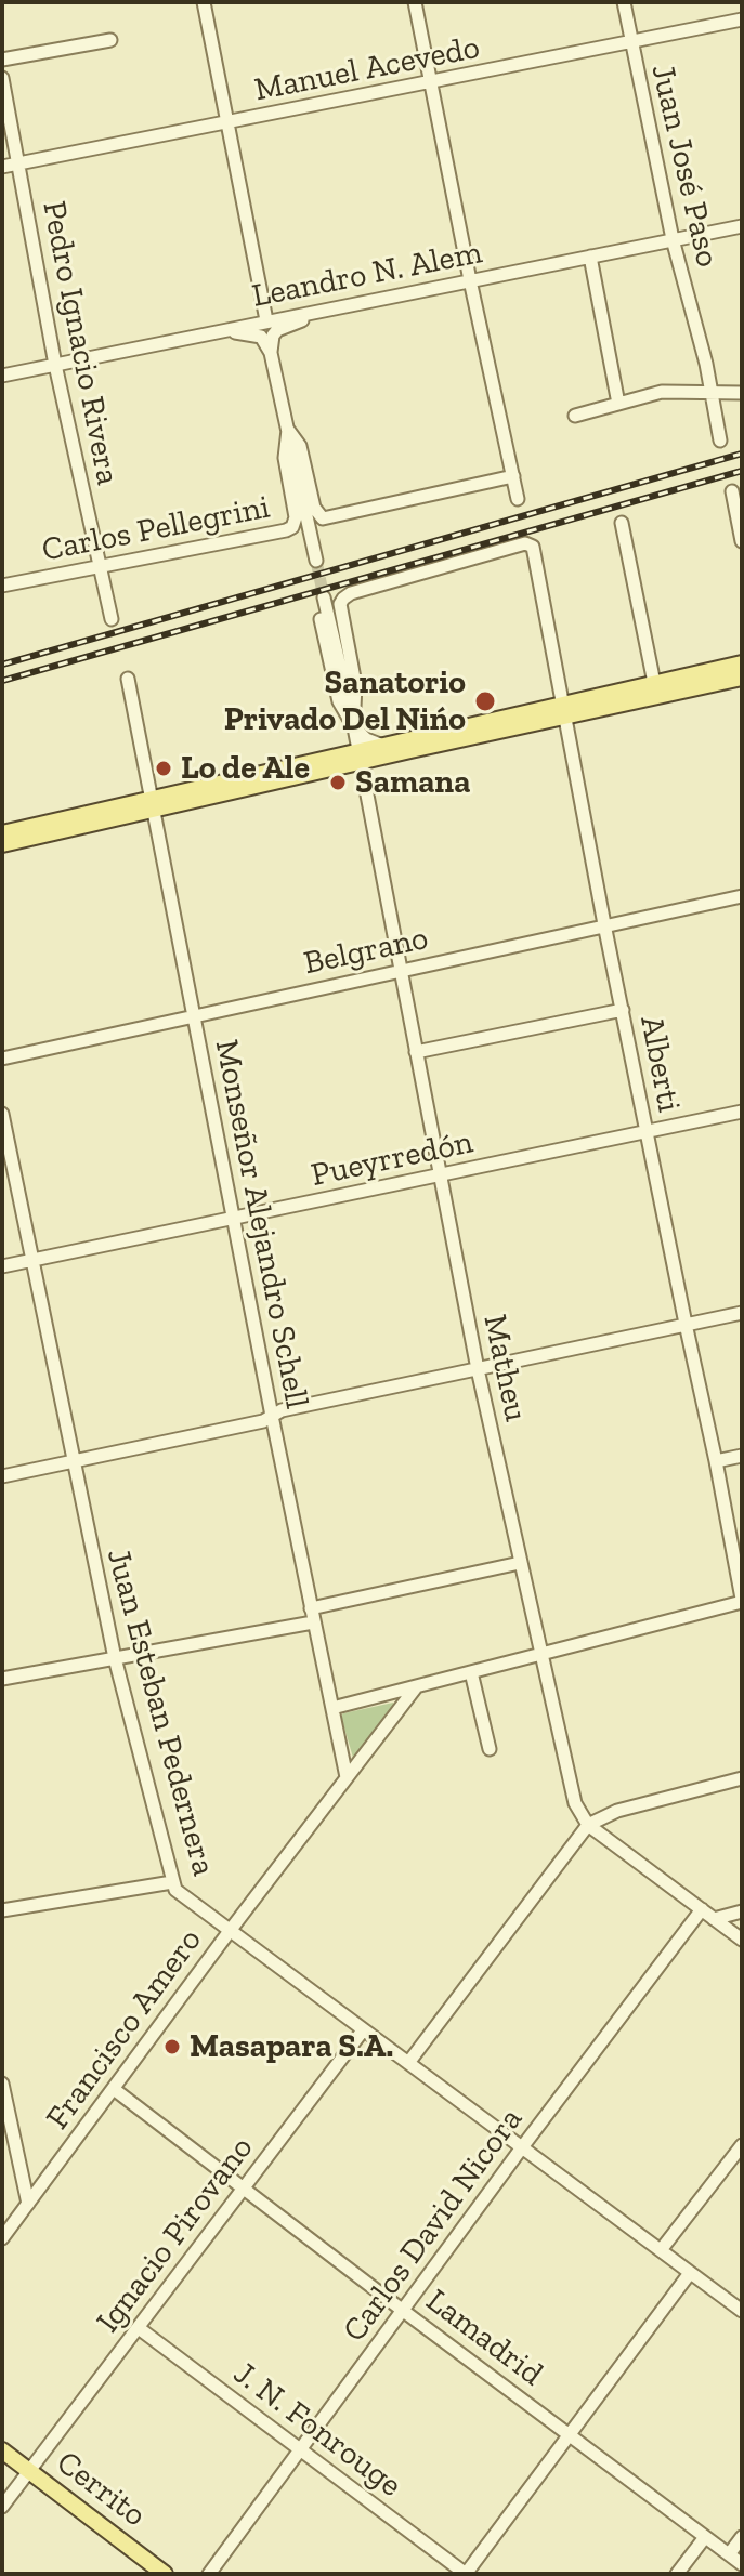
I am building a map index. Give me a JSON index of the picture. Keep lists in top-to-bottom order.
{
  "streets": {
    "main road": ["Cerrito"],
    "street": [
      "Manuel Acevedo",
      "Juan José Paso",
      "Leandro N. Alem",
      "Pedro Ignacio Rivera",
      "Carlos Pellegrini",
      "Belgrano",
      "Alberti",
      "Pueyrredón",
      "Monseñor Alejandro Schell",
      "Matheu",
      "Juan Esteban Pedernera",
      "Francisco Amero",
      "Carlos David Nicora",
      "Ignacio Pirovano",
      "Lamadrid",
      "J. N. Fonrouge"
    ]
  },
  "crossings": [
    ["Manuel Acevedo", "Juan José Paso"],
    ["Manuel Acevedo", "Pedro Ignacio Rivera"],
    ["Juan José Paso", "Leandro N. Alem"],
    ["Leandro N. Alem", "Pedro Ignacio Rivera"],
    ["Pedro Ignacio Rivera", "Carlos Pellegrini"],
    ["Belgrano", "Alberti"],
    ["Belgrano", "Monseñor Alejandro Schell"],
    ["Belgrano", "Matheu"],
    ["Alberti", "Pueyrredón"],
    ["Alberti", "Matheu"],
    ["Pueyrredón", "Monseñor Alejandro Schell"],
    ["Pueyrredón", "Matheu"],
    ["Pueyrredón", "Juan Esteban Pedernera"],
    ["Monseñor Alejandro Schell", "Francisco Amero"],
    ["Matheu", "Carlos David Nicora"],
    ["Juan Esteban Pedernera", "Francisco Amero"],
    ["Juan Esteban Pedernera", "Carlos David Nicora"],
    ["Juan Esteban Pedernera", "Ignacio Pirovano"],
    ["Francisco Amero", "Lamadrid"],
    ["Carlos David Nicora", "Lamadrid"],
    ["Carlos David Nicora", "J. N. Fonrouge"],
    ["Ignacio Pirovano", "Lamadrid"],
    ["Ignacio Pirovano", "J. N. Fonrouge"],
    ["Ignacio Pirovano", "Cerrito"]
  ],
  "places": [
    "Sanatorio Privado Del Nińo",
    "Lo de Ale",
    "Samana",
    "Masapara S.A."
  ]
}
